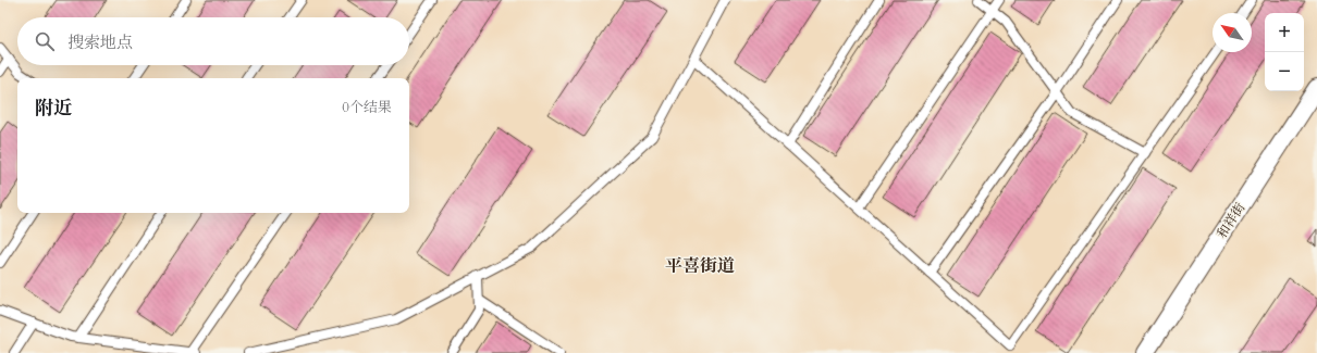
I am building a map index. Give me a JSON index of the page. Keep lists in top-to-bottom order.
{
  "streets": {
    "street": ["和祥街"]
  },
  "districts": ["平喜街道"],
  "north": "top left",
  "page": {
    "map_buttons": ["+", "−"],
    "search": "搜索地点",
    "heading": ["附近", "0个结果"]
  }
}
